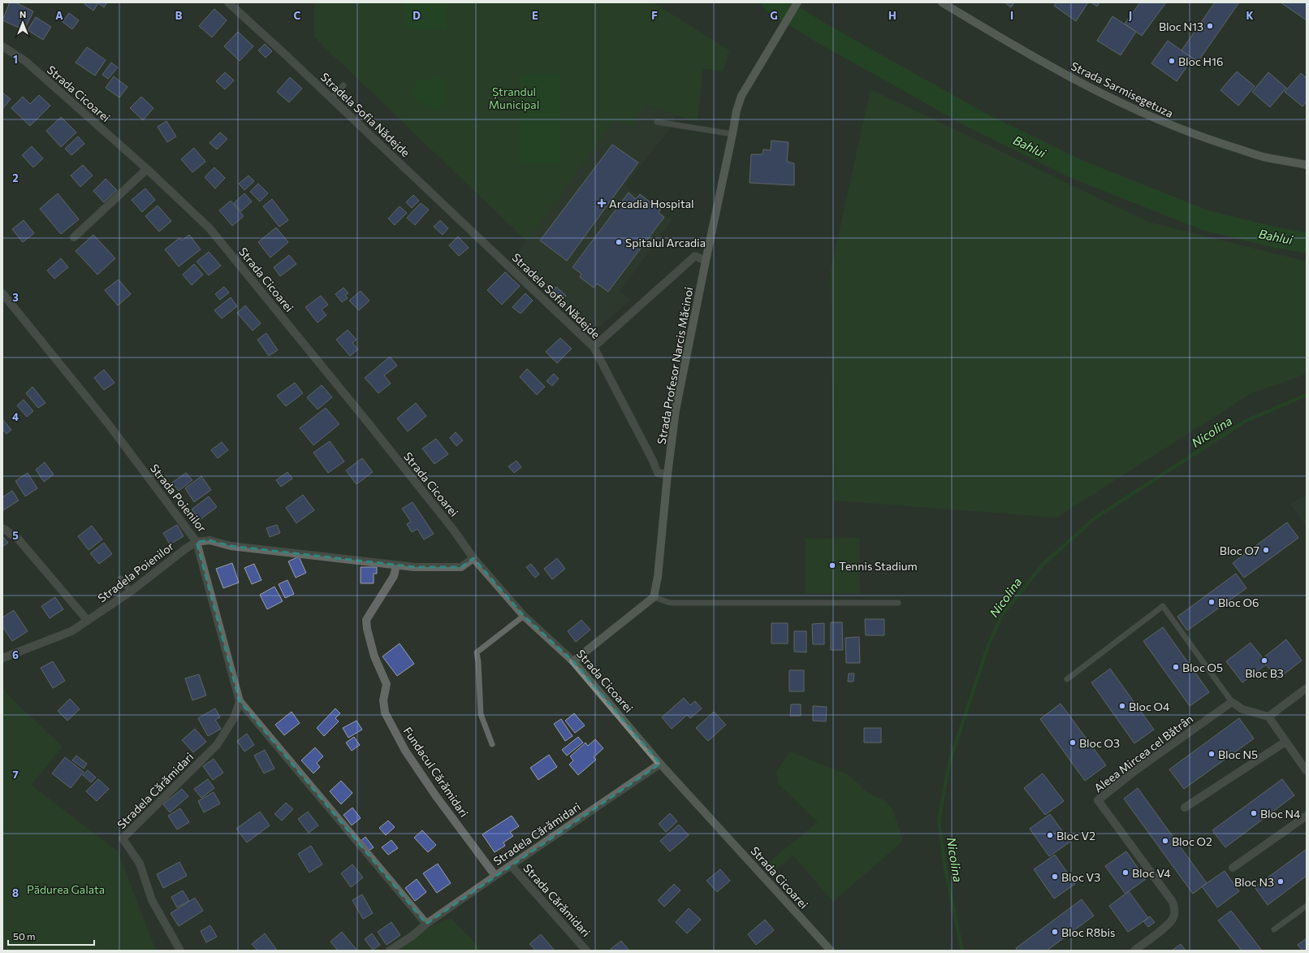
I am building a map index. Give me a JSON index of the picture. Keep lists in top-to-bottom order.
{
  "streets": {
    "street": [
      "Strada Sarmisegetuza",
      "Strada Cicoarei",
      "Stradela Sofia Nădejde",
      "Strada Profesor Narcis Măcinoi",
      "Strada Poienilor",
      "Stradela Poienilor",
      "Aleea Mircea cel Bătrân",
      "Fundacul Cărămidari",
      "Stradela Cărămidari",
      "Strada Cărămidari"
    ]
  },
  "crossings": [
    ["Strada Cicoarei", "Strada Poienilor"],
    ["Strada Cicoarei", "Stradela Cărămidari"],
    ["Stradela Sofia Nădejde", "Strada Profesor Narcis Măcinoi"],
    ["Strada Poienilor", "Stradela Poienilor"],
    ["Strada Poienilor", "Fundacul Cărămidari"],
    ["Strada Poienilor", "Stradela Cărămidari"],
    ["Stradela Poienilor", "Stradela Cărămidari"],
    ["Fundacul Cărămidari", "Stradela Cărămidari"],
    ["Stradela Cărămidari", "Strada Cărămidari"]
  ],
  "water": ["Bahlui", "Nicolina"],
  "parks": ["Ștrandul Municipal", "Pădurea Galata"],
  "places": {
    "other": [
      "Bloc N13",
      "Bloc H16",
      "Spitalul Arcadia",
      "Bloc O7",
      "Tennis Stadium",
      "Bloc O6",
      "Bloc B3",
      "Bloc O5",
      "Bloc O4",
      "Bloc O3",
      "Bloc N5",
      "Bloc N4",
      "Bloc V2",
      "Bloc O2",
      "Bloc V4",
      "Bloc V3",
      "Bloc N3",
      "Bloc R8bis"
    ],
    "health": ["Arcadia Hospital"]
  },
  "scale_bar": "50 m",
  "north": "top",
  "grid": {
    "columns": [
      "A",
      "B",
      "C",
      "D",
      "E",
      "F",
      "G",
      "H",
      "I",
      "J",
      "K"
    ],
    "rows": [
      "1",
      "2",
      "3",
      "4",
      "5",
      "6",
      "7",
      "8"
    ]
  }
}
